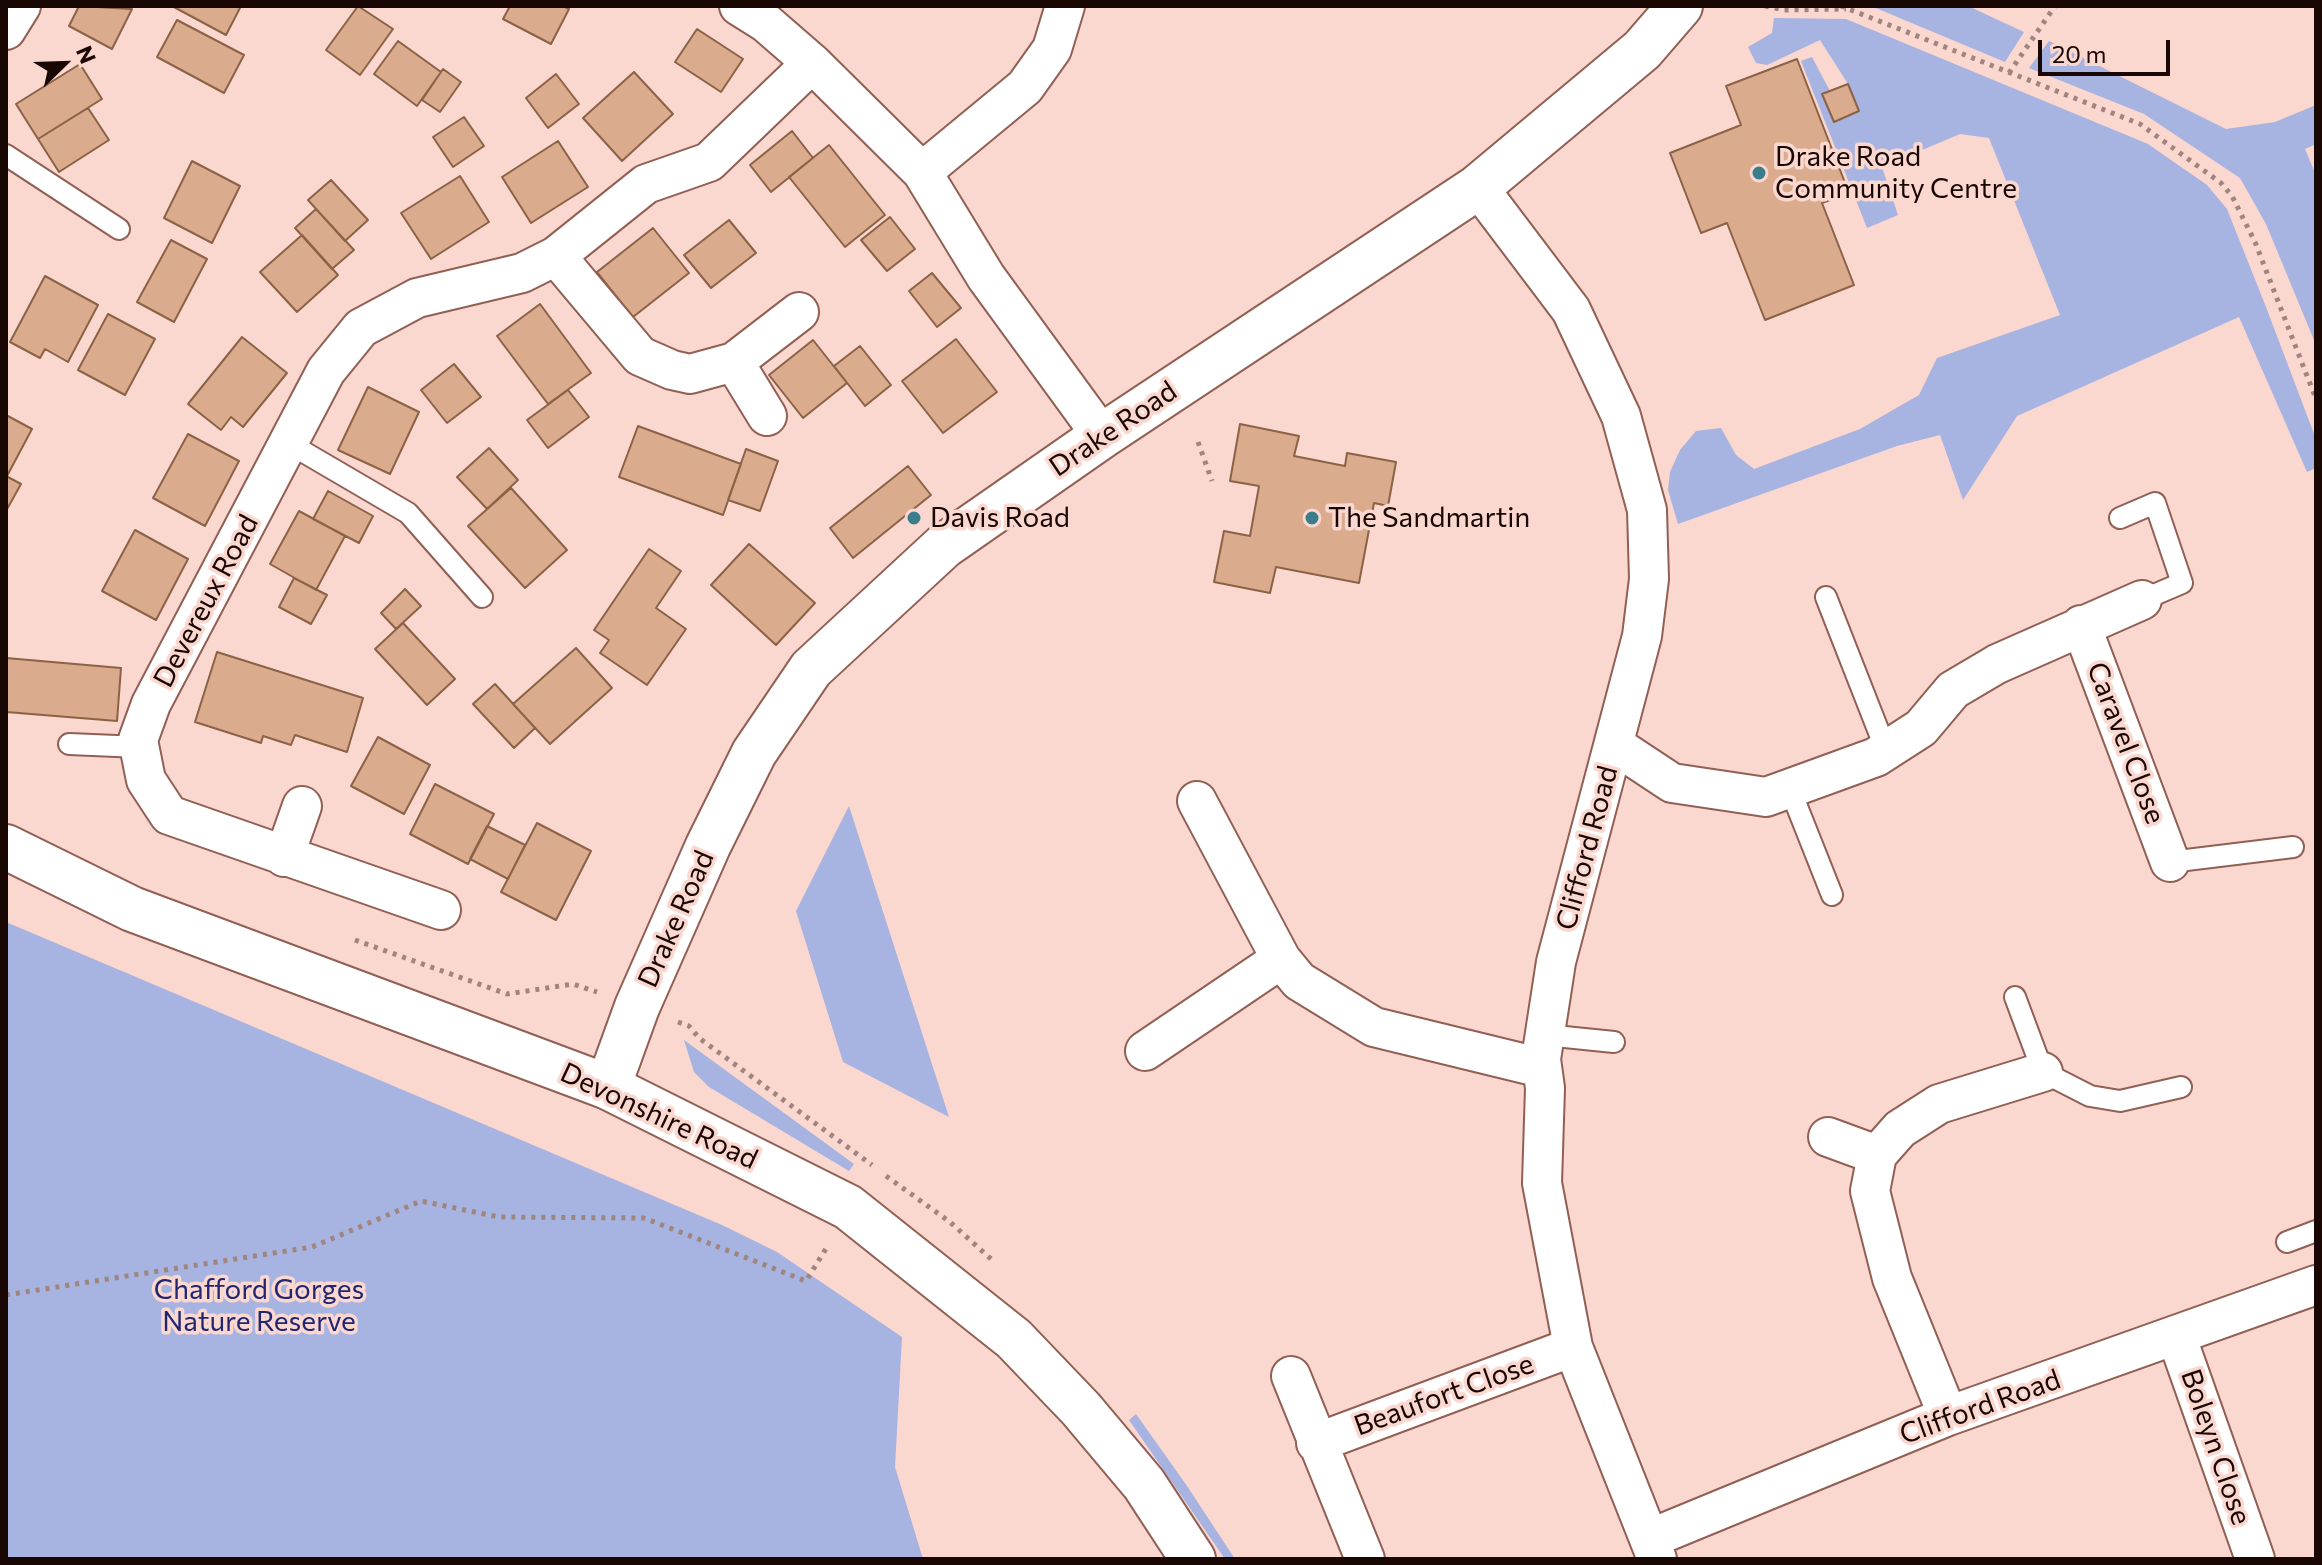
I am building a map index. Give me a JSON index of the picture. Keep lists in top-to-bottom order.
{
  "streets": {
    "street": [
      "Drake Road",
      "Devereux Road",
      "Caravel Close",
      "Clifford Road",
      "Devonshire Road",
      "Beaufort Close",
      "Boleyn Close"
    ]
  },
  "crossings": [
    ["Drake Road", "Clifford Road"],
    ["Drake Road", "Devonshire Road"],
    ["Caravel Close", "Clifford Road"],
    ["Clifford Road", "Beaufort Close"],
    ["Clifford Road", "Boleyn Close"]
  ],
  "parks": ["Chafford Gorges Nature Reserve"],
  "places": ["Drake Road Community Centre", "Davis Road", "The Sandmartin"],
  "scale_bar": "20 m",
  "north": "top right"
}
